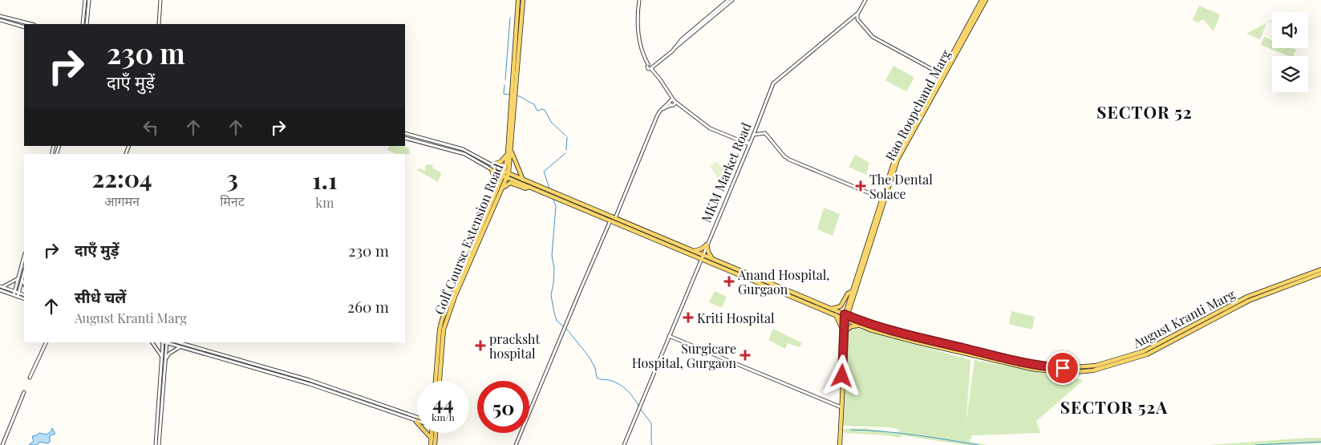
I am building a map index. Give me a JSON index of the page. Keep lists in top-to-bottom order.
{
  "streets": {
    "main road": ["Rao Roopchand Marg", "Golf Course Extension Road", "August Kranti Marg"],
    "street": ["MKM Market Road"]
  },
  "districts": ["SECTOR 52", "SECTOR 52A"],
  "places": {
    "health": [
      "The Dental Solace",
      "Anand Hospital, Gurgaon",
      "Kriti Hospital",
      "pracksht hospital",
      "Surgicare Hospital, Gurgaon"
    ]
  },
  "page": {
    "turn": ["230 m", "दाएँ मुड़ें"],
    "eta": [
      "22:04",
      "आगमन",
      "3",
      "मिनट",
      "1.1",
      "km"
    ],
    "list": [
      {
        "name": "दाएँ मुड़ें",
        "value": "230 m"
      },
      {
        "name": "सीधे चलें",
        "note": "August Kranti Marg",
        "value": "260 m"
      }
    ],
    "speed": "44 km/h",
    "limit": "50"
  }
}
